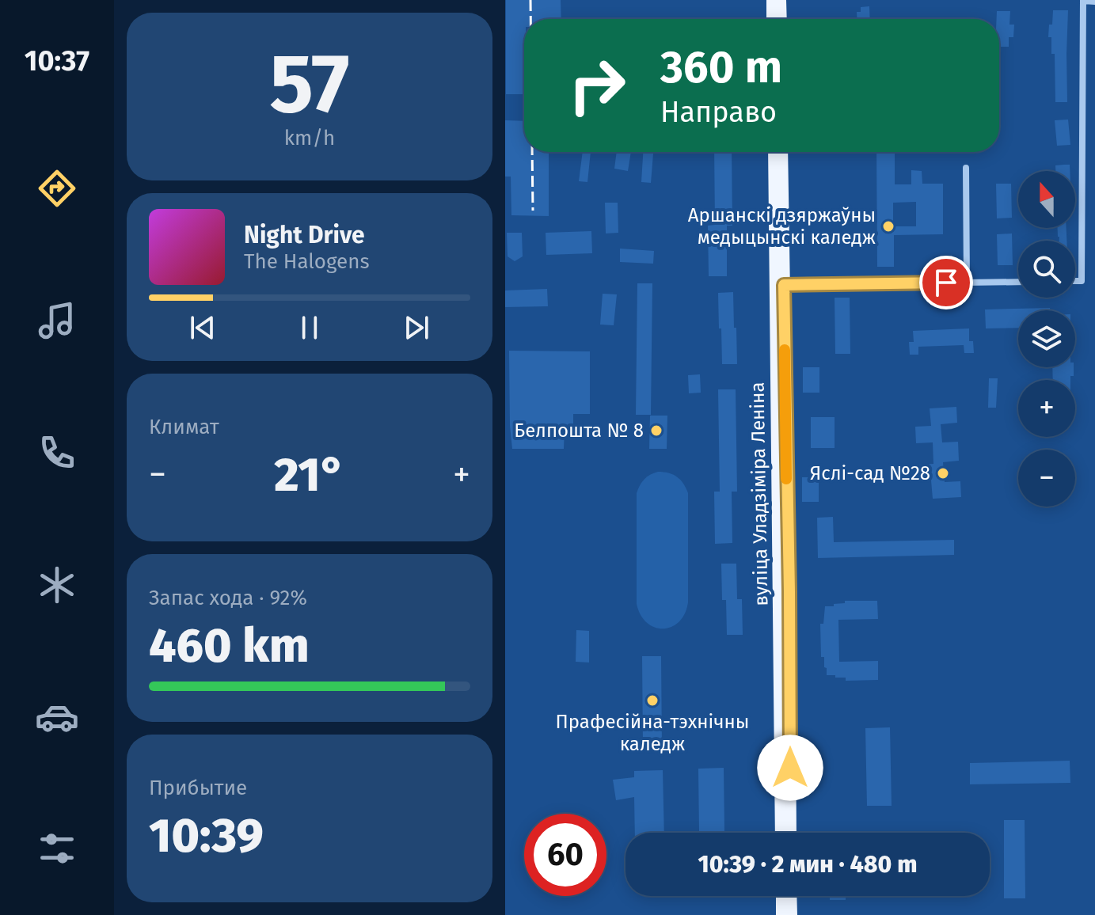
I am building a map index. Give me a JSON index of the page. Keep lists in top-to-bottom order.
{
  "streets": {
    "main road": ["вуліца Уладзіміра Леніна"]
  },
  "places": [
    "Аршанскі дзяржаўны медыцынскі каледж",
    "Белпошта № 8",
    "Яслі-сад №28",
    "Прафесійна-тэхнічны каледж"
  ],
  "north": "top",
  "page": {
    "tabs": "10:37",
    "tile": [
      ["57", "km/h"],
      "Климат",
      ["Запас хода · 92%", "460 km"],
      ["Прибытие", "10:39"]
    ],
    "turn": ["360 m", "Направо"],
    "map_buttons": ["+", "−"],
    "song": ["Night Drive", "The Halogens"],
    "heat": ["−", "21°", "+"],
    "limit": "60",
    "trip": "10:39 · 2 мин · 480 m"
  }
}
